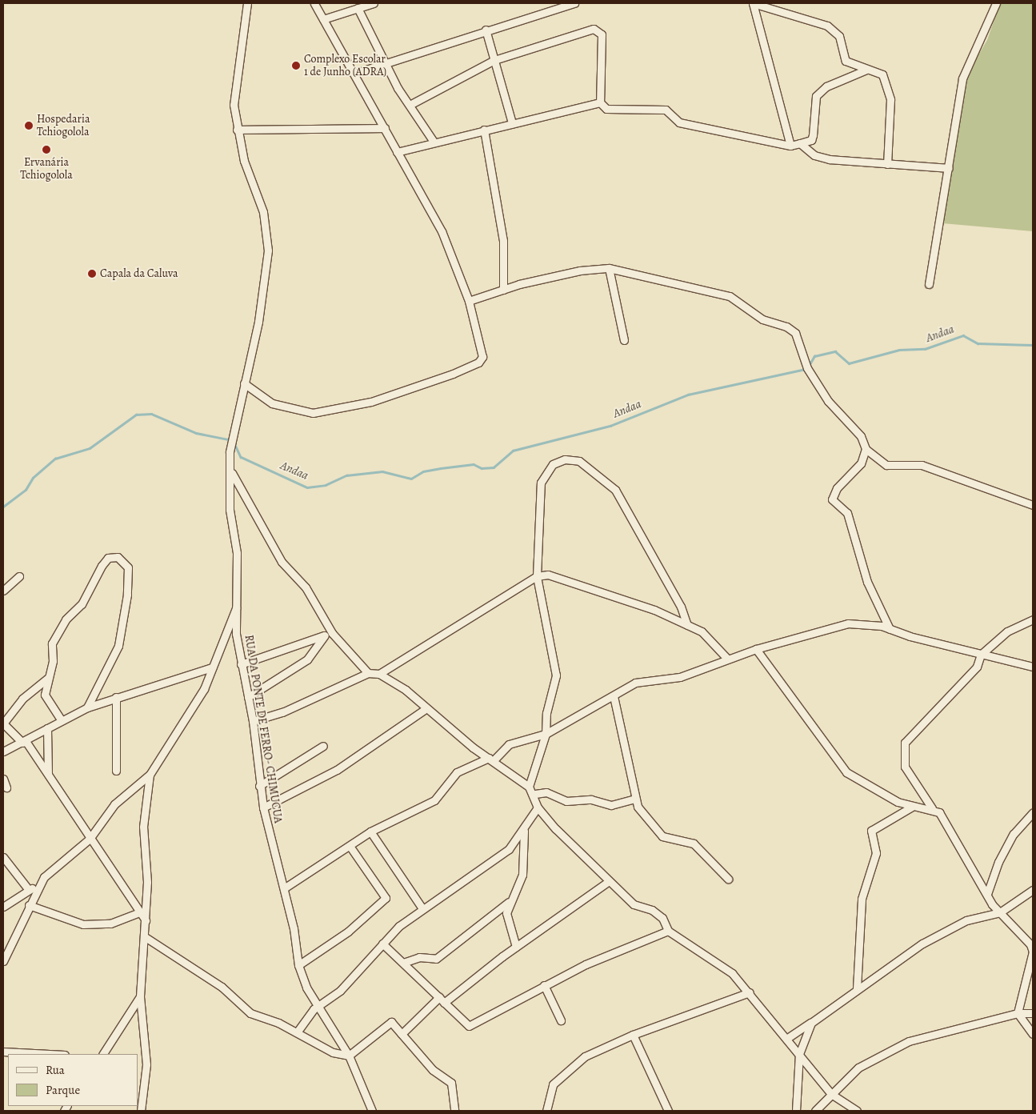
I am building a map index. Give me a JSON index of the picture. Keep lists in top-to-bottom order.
{
  "streets": {
    "street": ["RUA DA PONTE DE FERRO- CHIMUCUA"]
  },
  "water": ["Andaa"],
  "places": [
    "Complexo Escolar 1 de Junho (ADRA)",
    "Hospedaria Tchiogolola",
    "Ervanária Tchiogolola",
    "Capala da Caluva"
  ],
  "legend": ["Rua", "Parque"]
}
